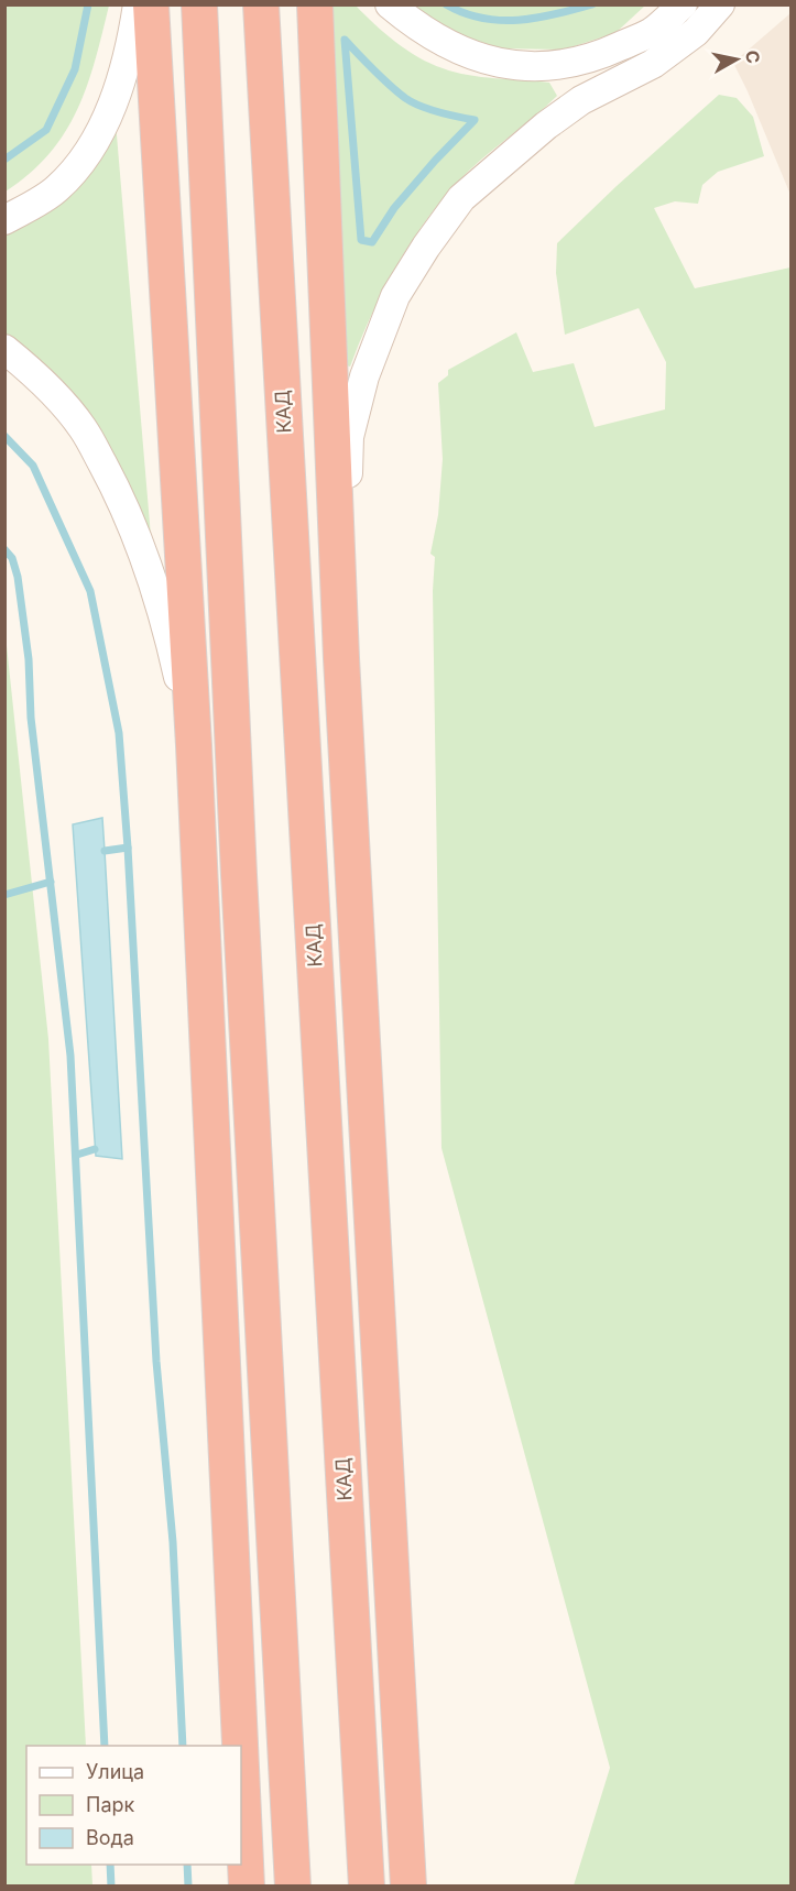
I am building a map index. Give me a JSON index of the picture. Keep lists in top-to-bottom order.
{
  "streets": {
    "highway": ["КАД"]
  },
  "legend": ["Улица", "Парк", "Вода"],
  "north": "right"
}
